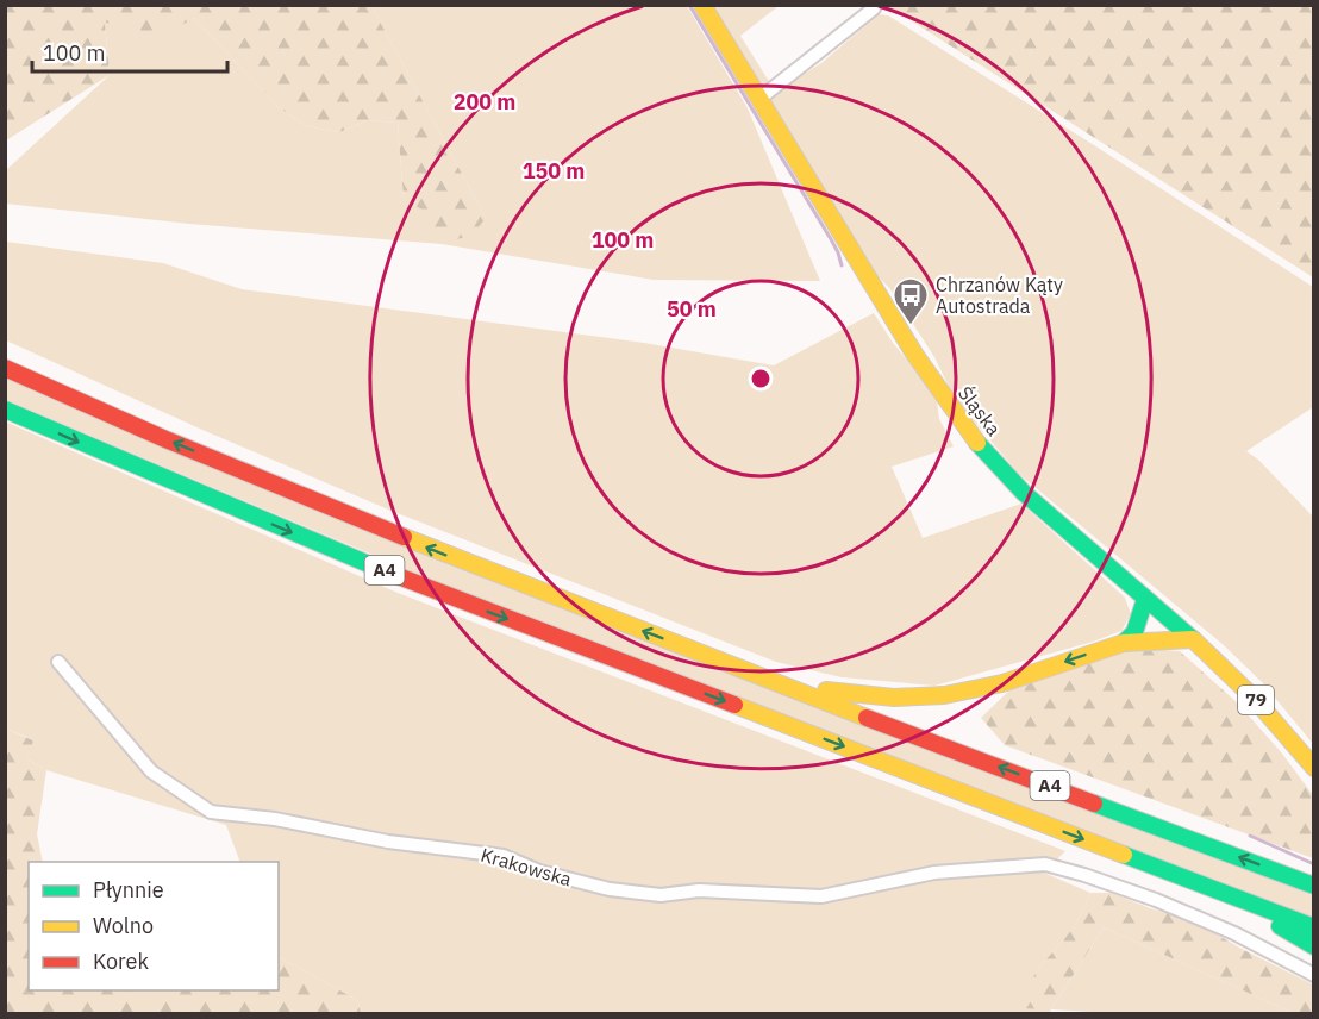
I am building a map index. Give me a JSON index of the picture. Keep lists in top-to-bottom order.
{
  "streets": {
    "main road": ["Śląska", "A4", "79"],
    "street": ["Krakowska"]
  },
  "places": {
    "bus stop": ["Chrzanów Kąty Autostrada"]
  },
  "legend": ["Płynnie", "Wolno", "Korek"],
  "scale_bar": "100 m",
  "rings": [
    "200 m",
    "150 m",
    "100 m",
    "50 m"
  ]
}
